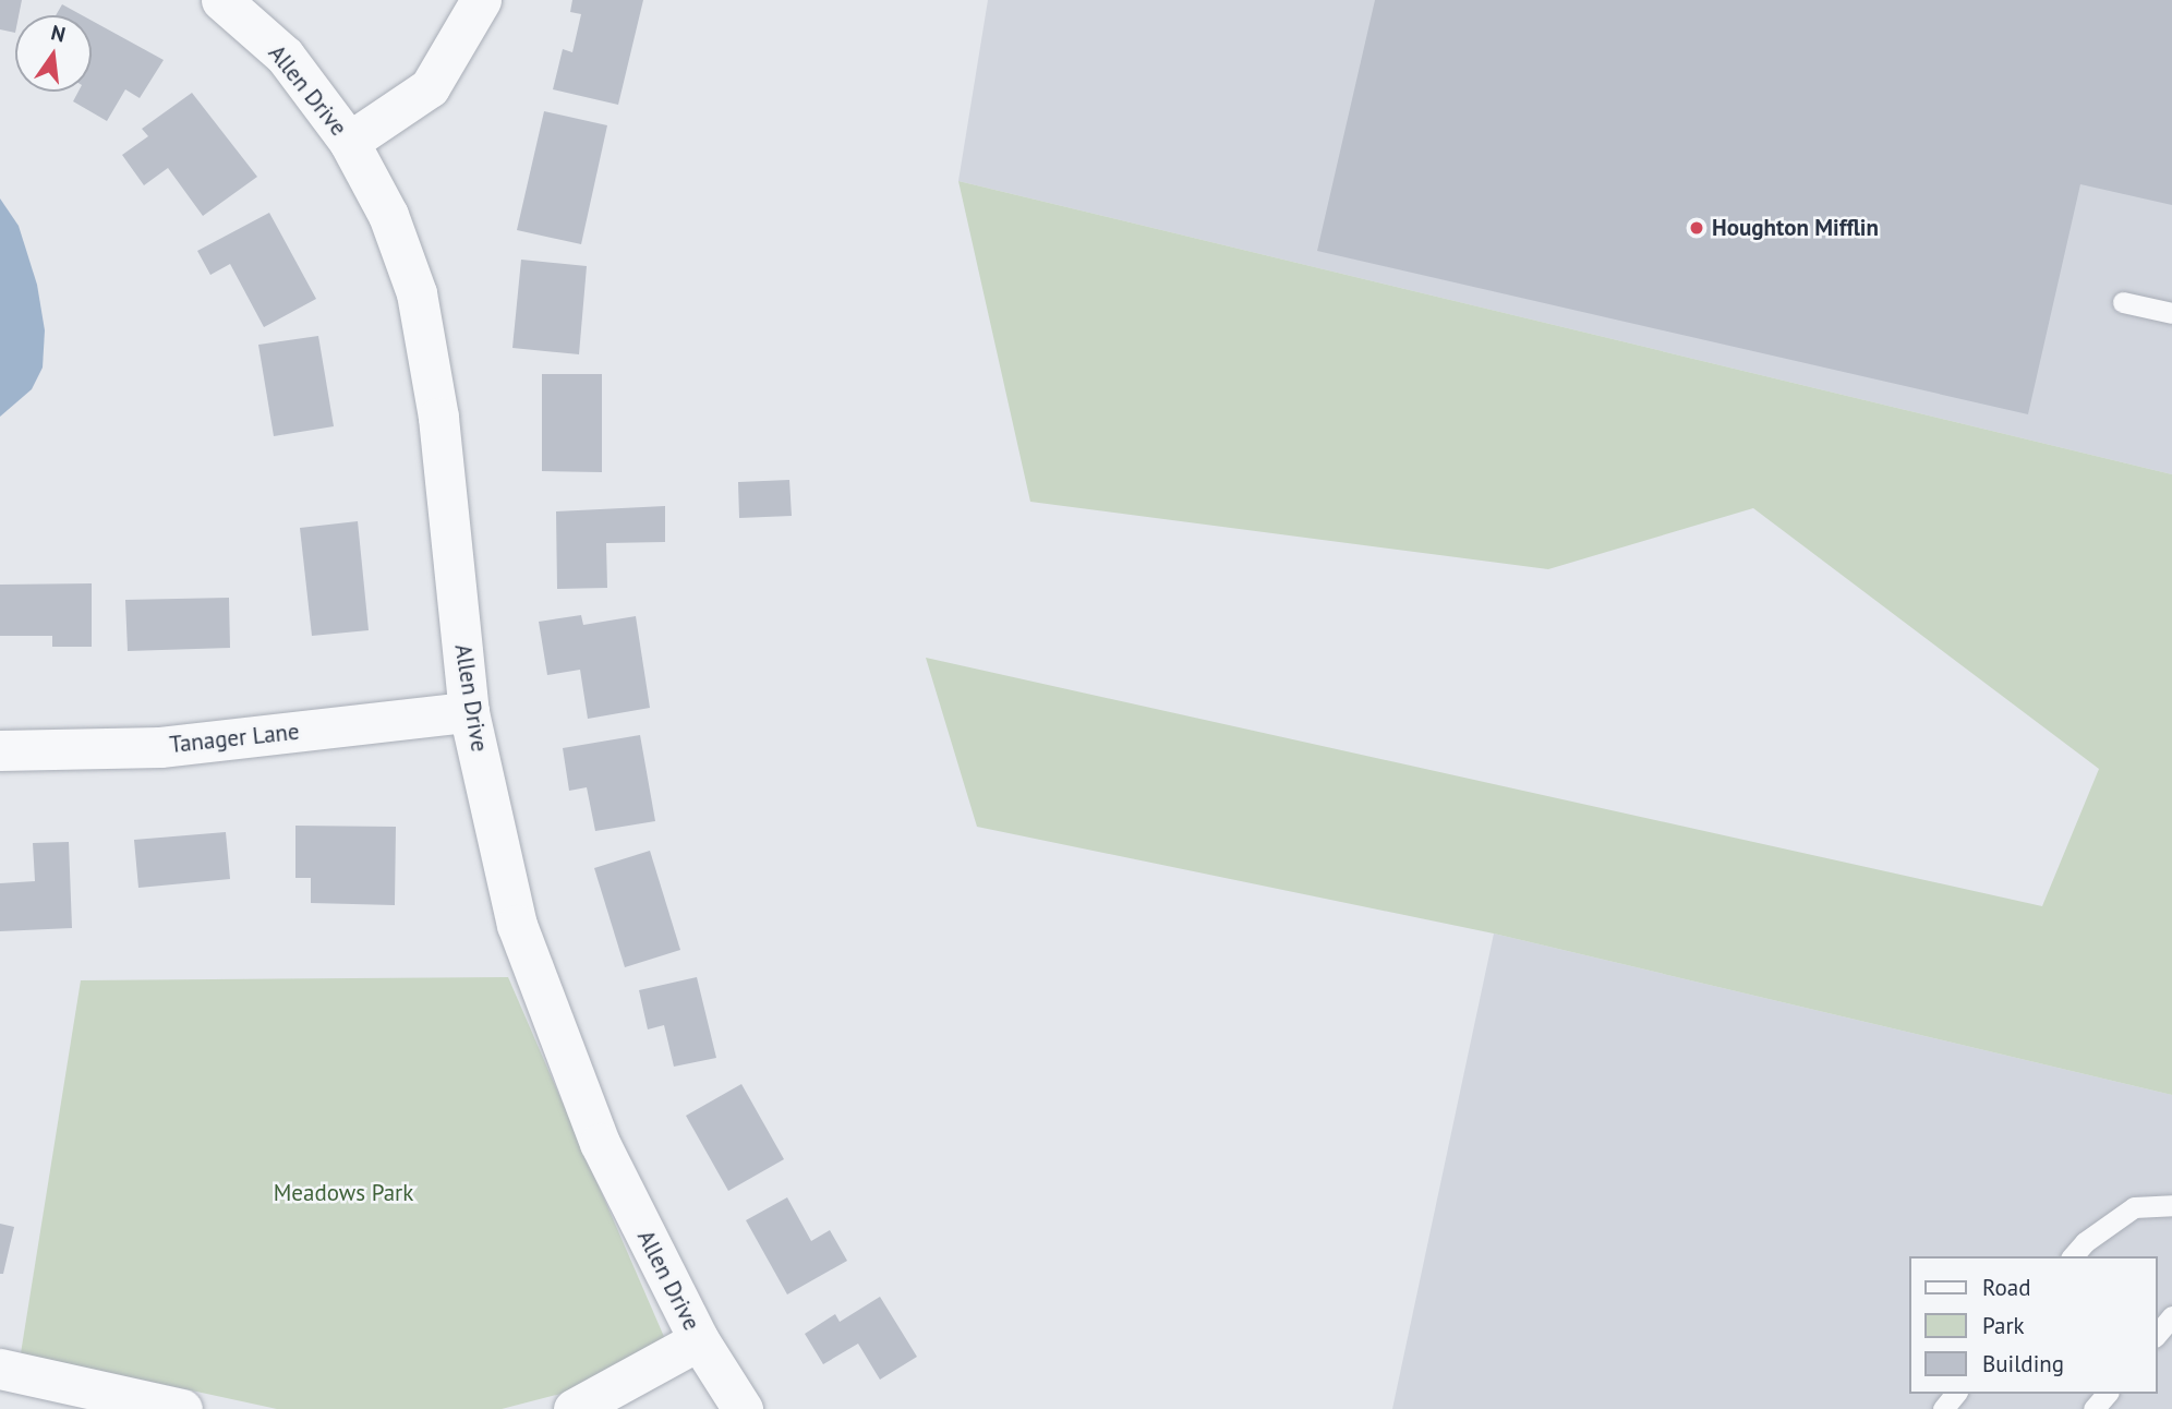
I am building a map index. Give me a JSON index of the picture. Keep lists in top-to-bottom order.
{
  "streets": {
    "street": ["Allen Drive", "Tanager Lane"]
  },
  "crossings": [
    ["Allen Drive", "Tanager Lane"]
  ],
  "parks": ["Meadows Park"],
  "places": ["Houghton Mifflin"],
  "legend": ["Road", "Park", "Building"],
  "north": "top"
}
